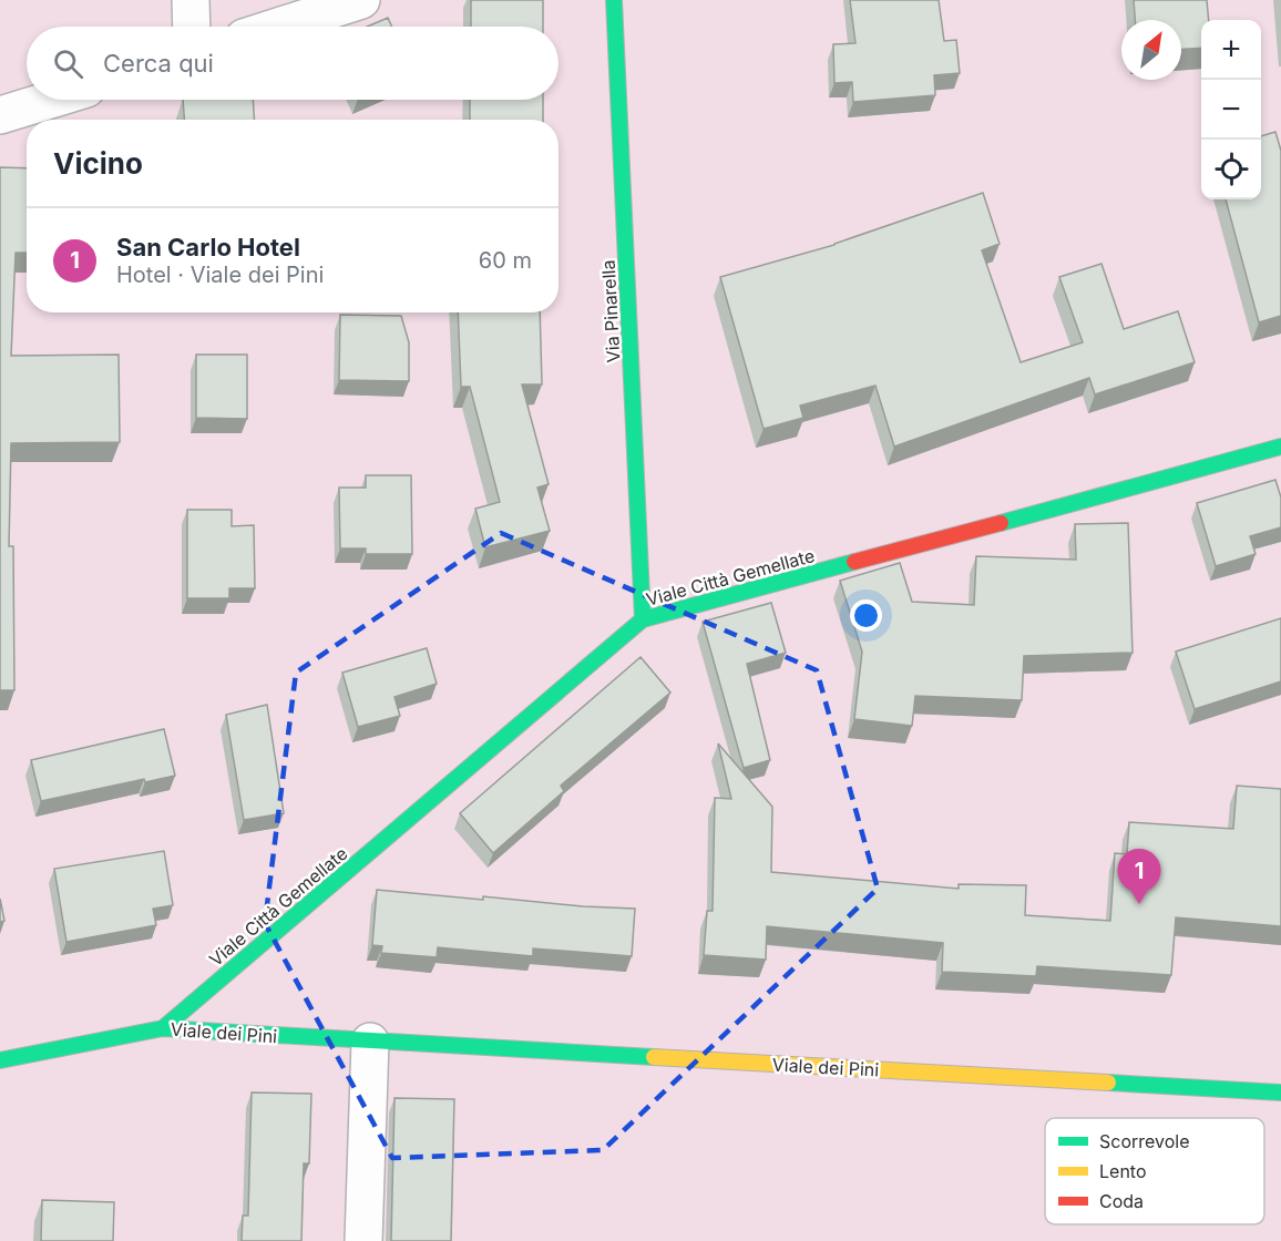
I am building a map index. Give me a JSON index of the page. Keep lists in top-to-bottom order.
{
  "streets": {
    "street": ["Via Pinarella", "Viale Città Gemellate", "Viale dei Pini"]
  },
  "crossings": [
    ["Via Pinarella", "Viale Città Gemellate"],
    ["Viale Città Gemellate", "Viale dei Pini"]
  ],
  "legend": ["Scorrevole", "Lento", "Coda"],
  "north": "top right",
  "page": {
    "map_buttons": ["+", "−"],
    "search": "Cerca qui",
    "heading": "Vicino",
    "list": [
      {
        "mark": "1",
        "name": "San Carlo Hotel",
        "note": "Hotel · Viale dei Pini",
        "value": "60 m"
      }
    ],
    "pins": "1"
  }
}
